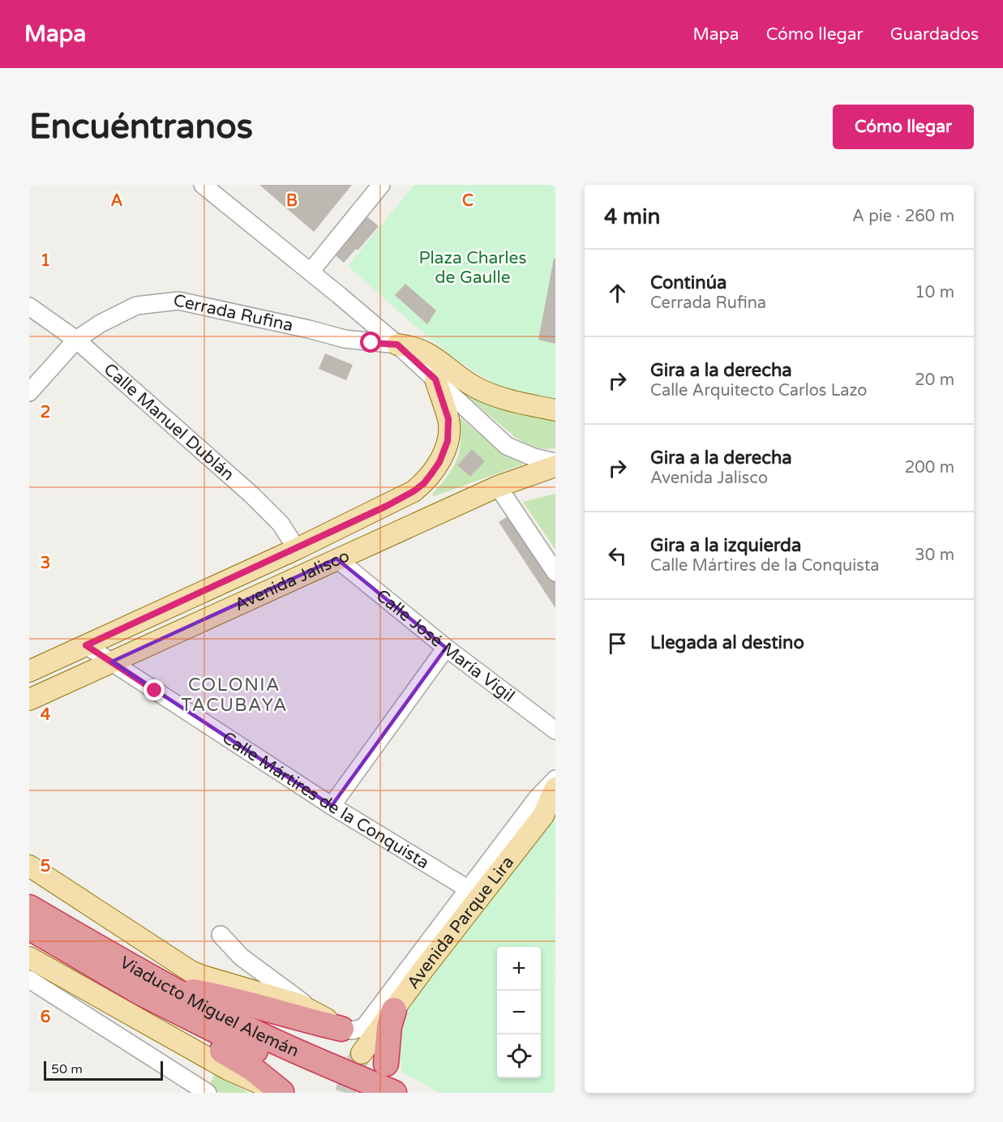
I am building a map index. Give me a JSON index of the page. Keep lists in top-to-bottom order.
{
  "streets": {
    "highway": ["Viaducto Miguel Alemán"],
    "main road": ["Avenida Jalisco", "Avenida Parque Lira"],
    "street": [
      "Cerrada Rufina",
      "Calle Manuel Dublán",
      "Calle José María Vigil",
      "Calle Mártires de la Conquista"
    ]
  },
  "crossings": [
    ["Cerrada Rufina", "Calle Manuel Dublán"],
    ["Calle Manuel Dublán", "Avenida Jalisco"],
    ["Avenida Jalisco", "Calle José María Vigil"],
    ["Avenida Jalisco", "Calle Mártires de la Conquista"]
  ],
  "districts": ["COLONIA TACUBAYA"],
  "parks": ["Plaza Charles de Gaulle"],
  "scale_bar": "50 m",
  "page": {
    "header": "Mapa",
    "nav": ["Mapa", "Cómo llegar", "Guardados"],
    "buttons": "Cómo llegar",
    "title": "Encuéntranos",
    "heading": ["4 min", "A pie · 260 m"],
    "list": [
      ["Continúa", "Cerrada Rufina", "10 m"],
      ["Gira a la derecha", "Calle Arquitecto Carlos Lazo", "20 m"],
      ["Gira a la derecha", "Avenida Jalisco", "200 m"],
      ["Gira a la izquierda", "Calle Mártires de la Conquista", "30 m"],
      "Llegada al destino"
    ],
    "map_buttons": ["+", "−"],
    "scale": "50 m"
  },
  "grid": {
    "columns": ["A", "B", "C"],
    "rows": [
      "1",
      "2",
      "3",
      "4",
      "5",
      "6"
    ]
  }
}
